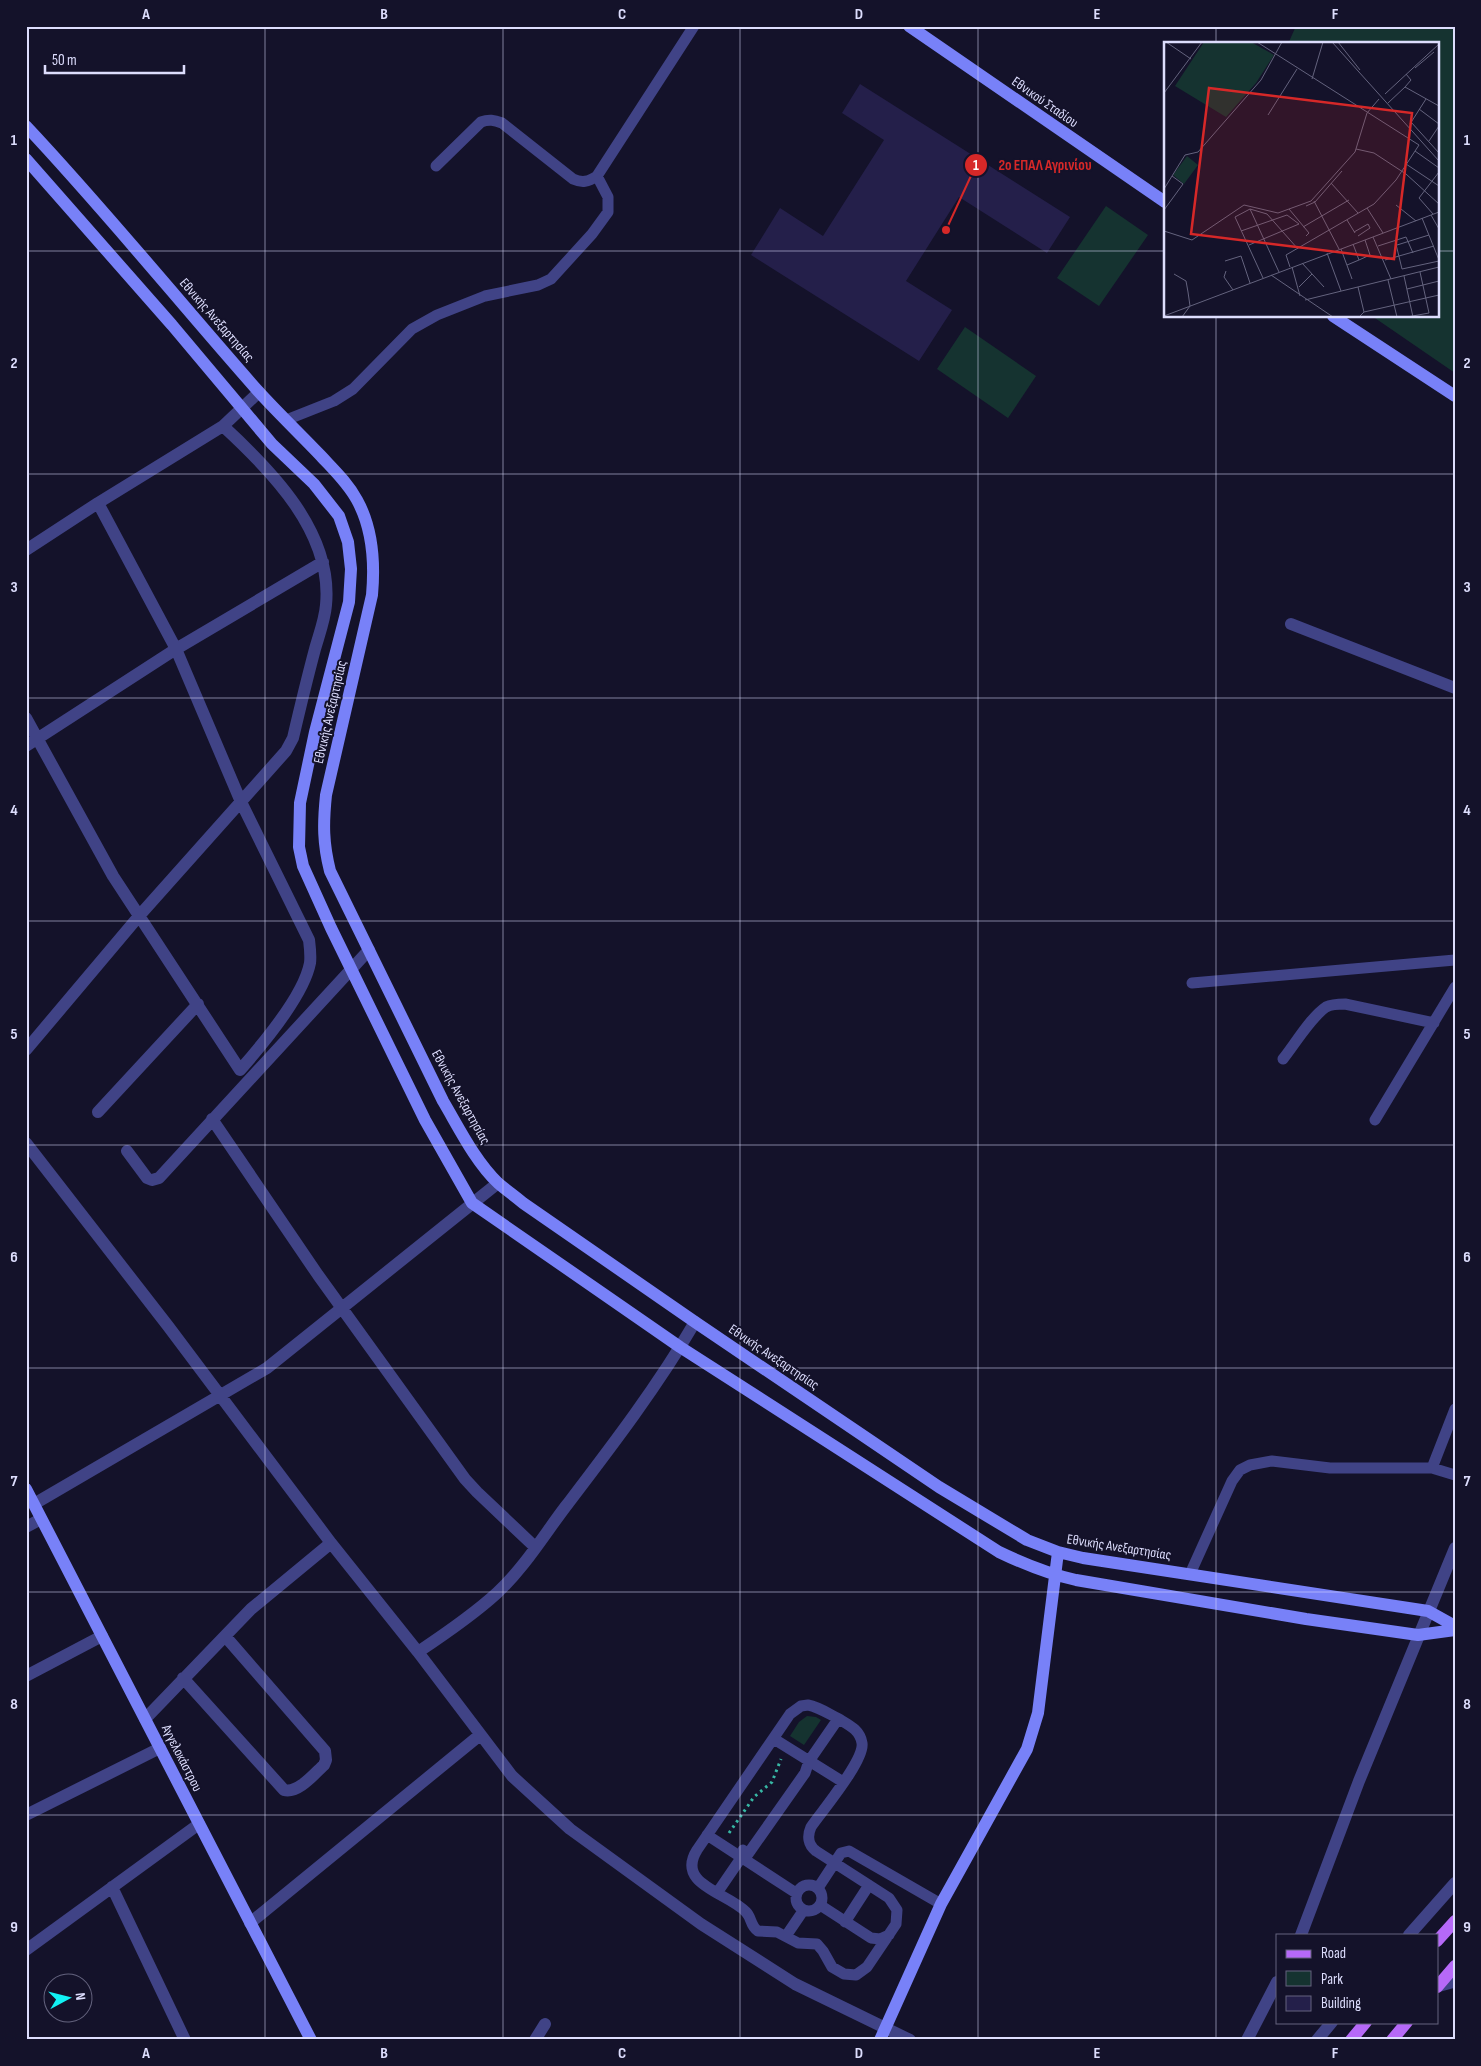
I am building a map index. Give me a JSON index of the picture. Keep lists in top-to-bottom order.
{
  "streets": {
    "street": ["Εθνικού Σταδίου", "Εθνικής Ανεξαρτησίας", "Αγγελοκάστρου"]
  },
  "places": ["2ο ΕΠΑΛ Αγρινίου"],
  "legend": ["Road", "Park", "Building"],
  "scale_bar": "50 m",
  "north": "right",
  "grid": {
    "columns": [
      "A",
      "B",
      "C",
      "D",
      "E",
      "F"
    ],
    "rows": [
      "1",
      "2",
      "3",
      "4",
      "5",
      "6",
      "7",
      "8",
      "9"
    ]
  }
}
